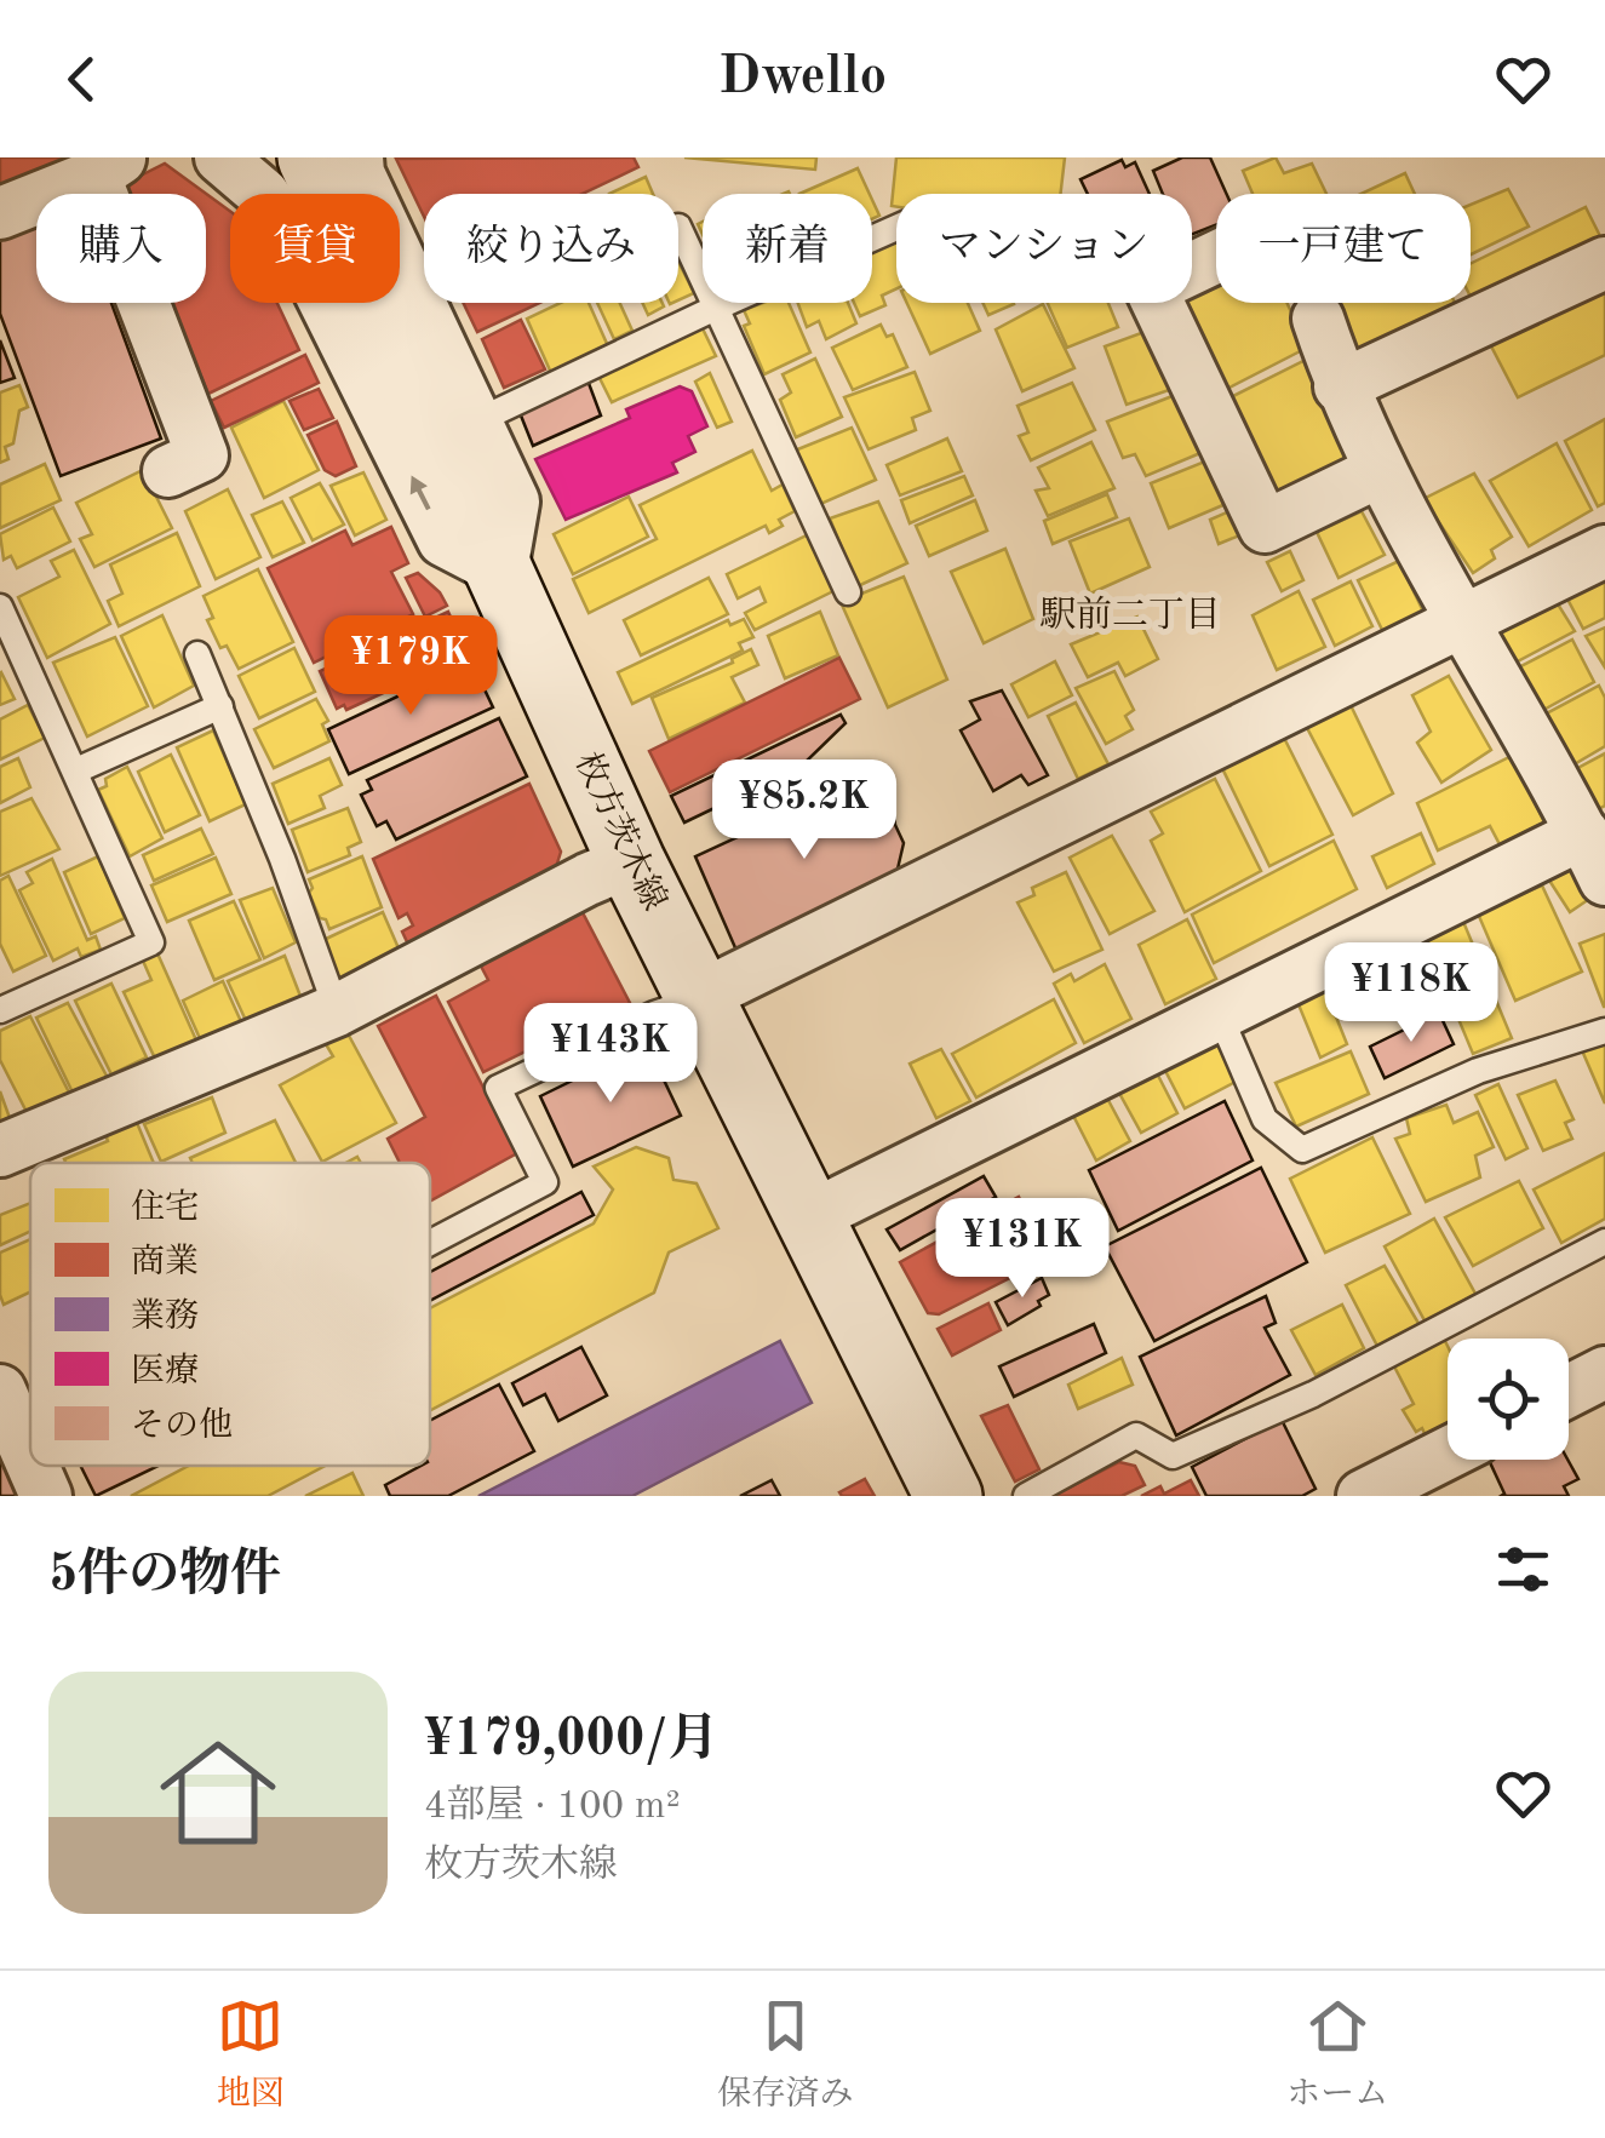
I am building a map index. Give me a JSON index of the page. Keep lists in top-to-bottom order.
{
  "streets": {
    "main road": ["枚方茨木線"]
  },
  "districts": ["駅前二丁目"],
  "legend": [
    "住宅",
    "商業",
    "業務",
    "医療",
    "その他"
  ],
  "page": {
    "header": "Dwello",
    "chip": [
      "購入",
      "賃貸",
      "絞り込み",
      "新着",
      "マンション",
      "一戸建て"
    ],
    "price": [
      "¥179K",
      "¥85.2K",
      "¥118K",
      "¥143K",
      "¥131K"
    ],
    "heading": "5件の物件",
    "list": [
      {
        "name": "¥179,000/月",
        "note": "4部屋 · 100 m² · 枚方茨木線"
      }
    ],
    "tabs": ["地図", "保存済み", "ホーム"]
  }
}
